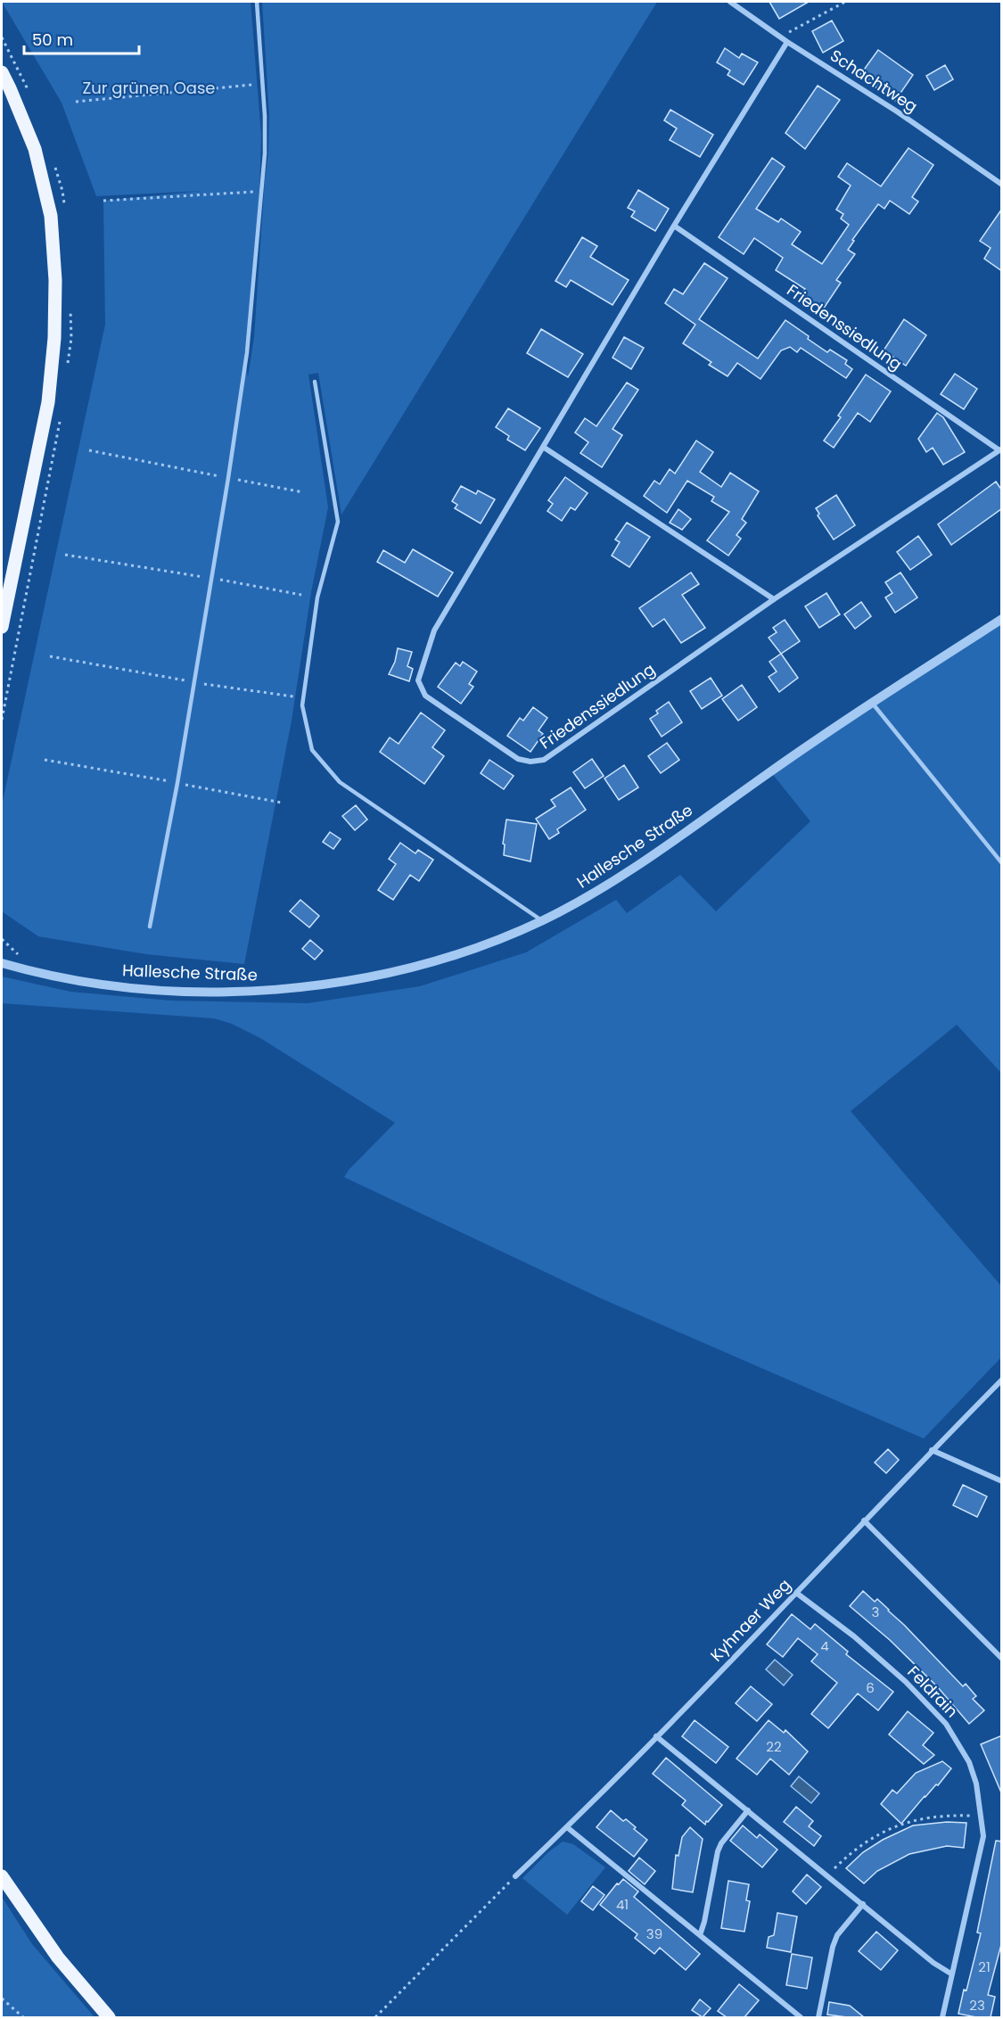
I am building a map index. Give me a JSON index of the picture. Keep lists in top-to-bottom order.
{
  "streets": {
    "street": [
      "Schachtweg",
      "Friedenssiedlung",
      "Hallesche Straße",
      "Kyhnaer Weg",
      "Feldrain"
    ]
  },
  "crossings": [
    ["Schachtweg", "Friedenssiedlung"],
    ["Kyhnaer Weg", "Feldrain"]
  ],
  "parks": ["Zur grünen Oase"],
  "house_numbers": [
    "3",
    "4",
    "6",
    "22",
    "41",
    "39",
    "21",
    "23"
  ],
  "scale_bar": "50 m"
}
